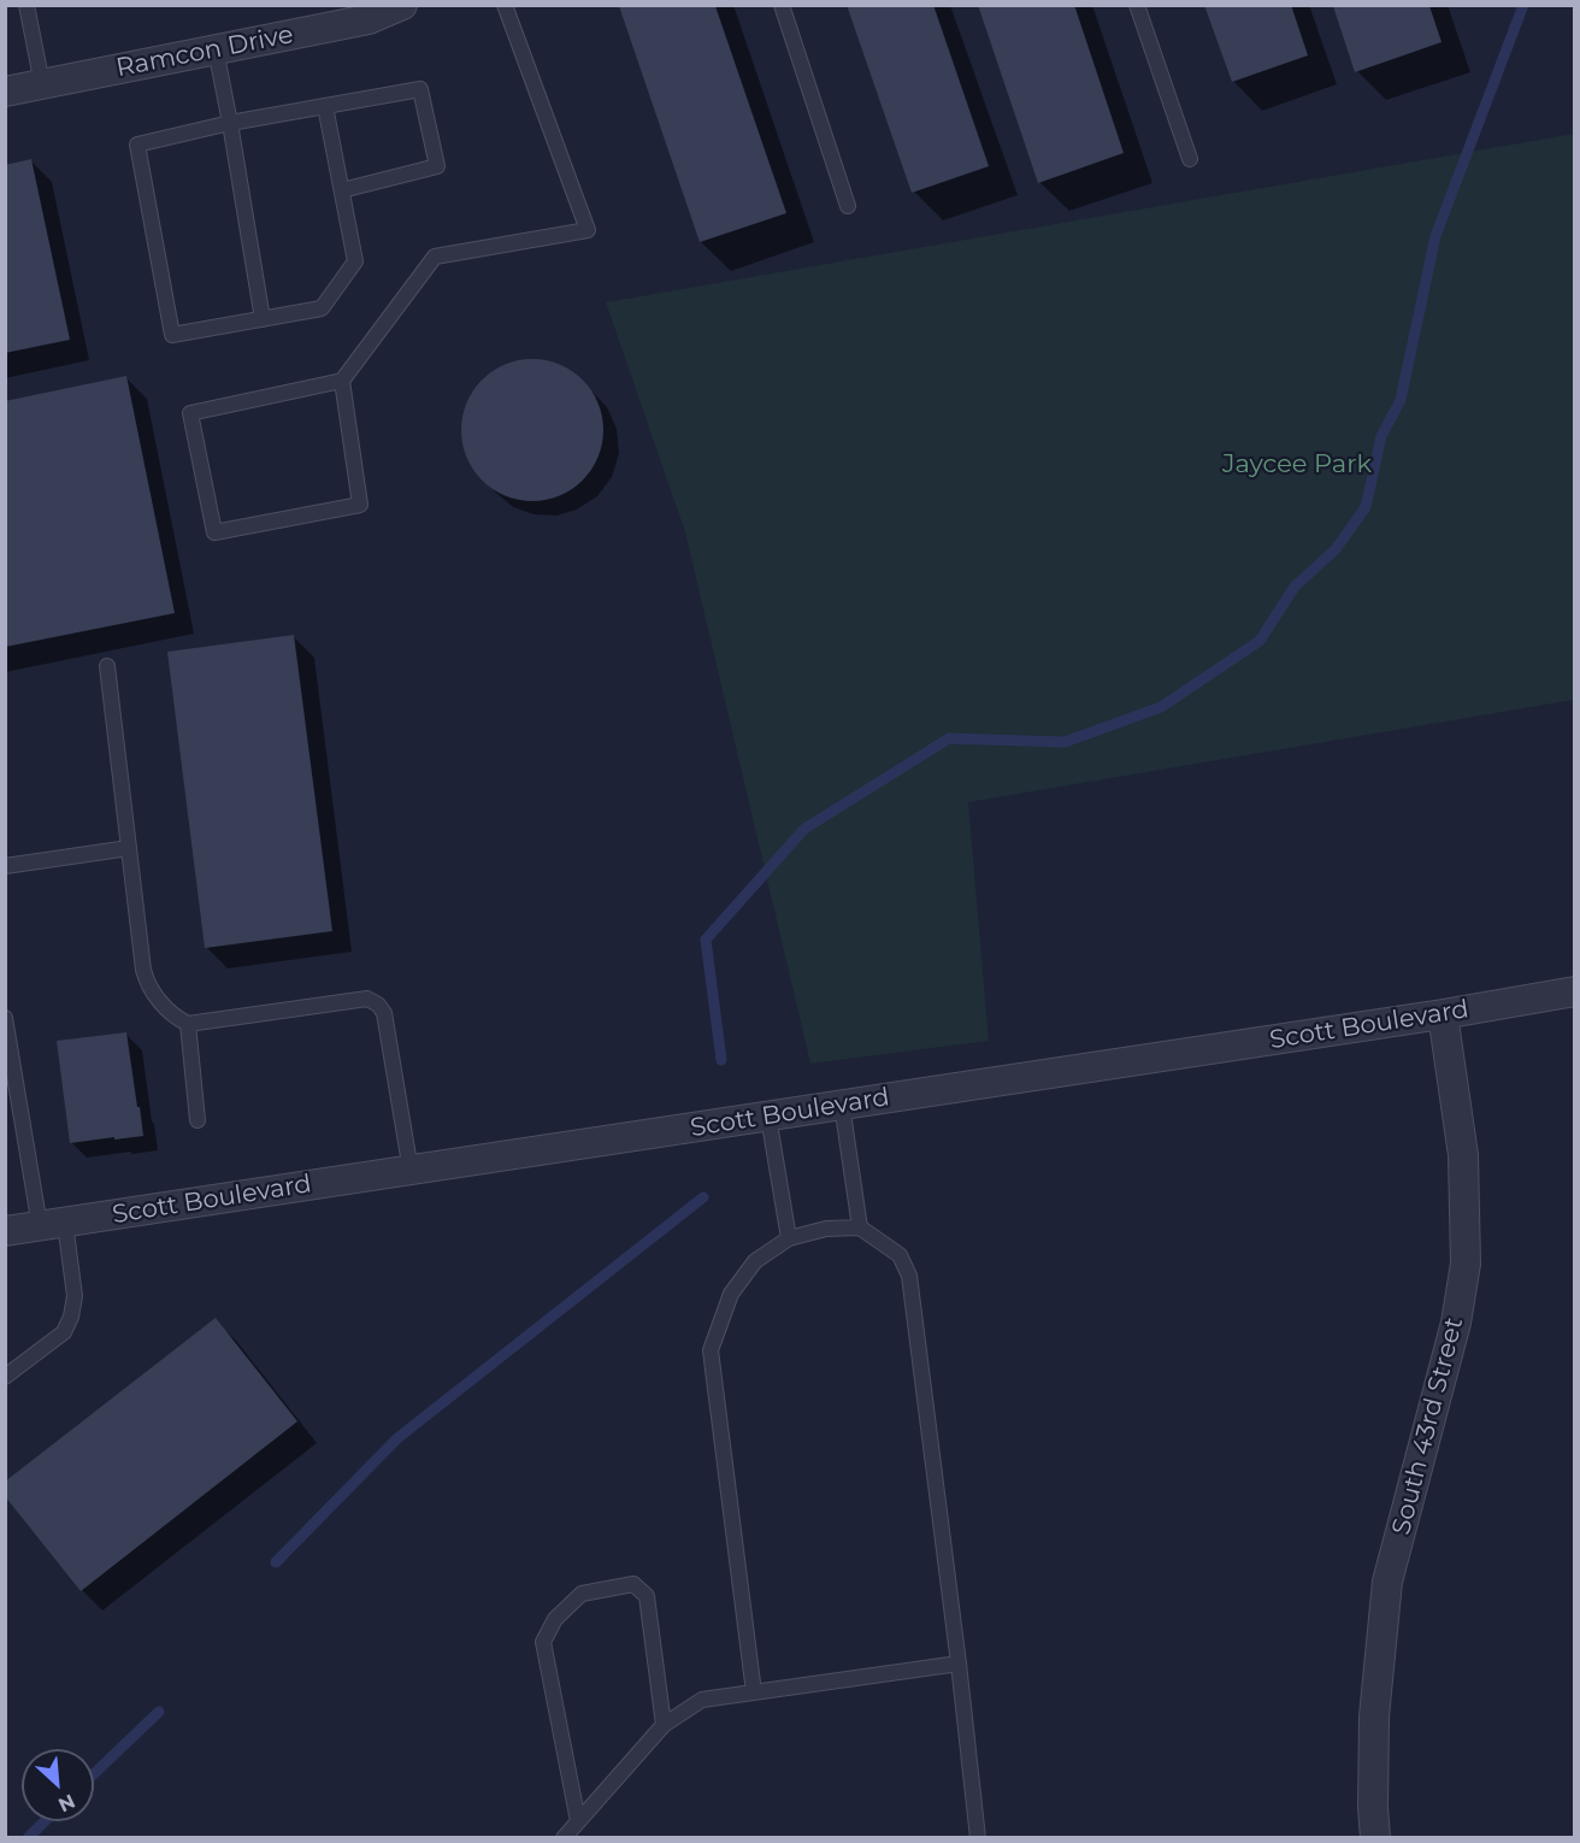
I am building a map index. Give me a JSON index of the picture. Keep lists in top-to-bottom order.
{
  "streets": {
    "street": ["Ramcon Drive", "Scott Boulevard", "South 43rd Street"]
  },
  "crossings": [
    ["Scott Boulevard", "South 43rd Street"]
  ],
  "parks": ["Jaycee Park"],
  "north": "bottom right"
}
